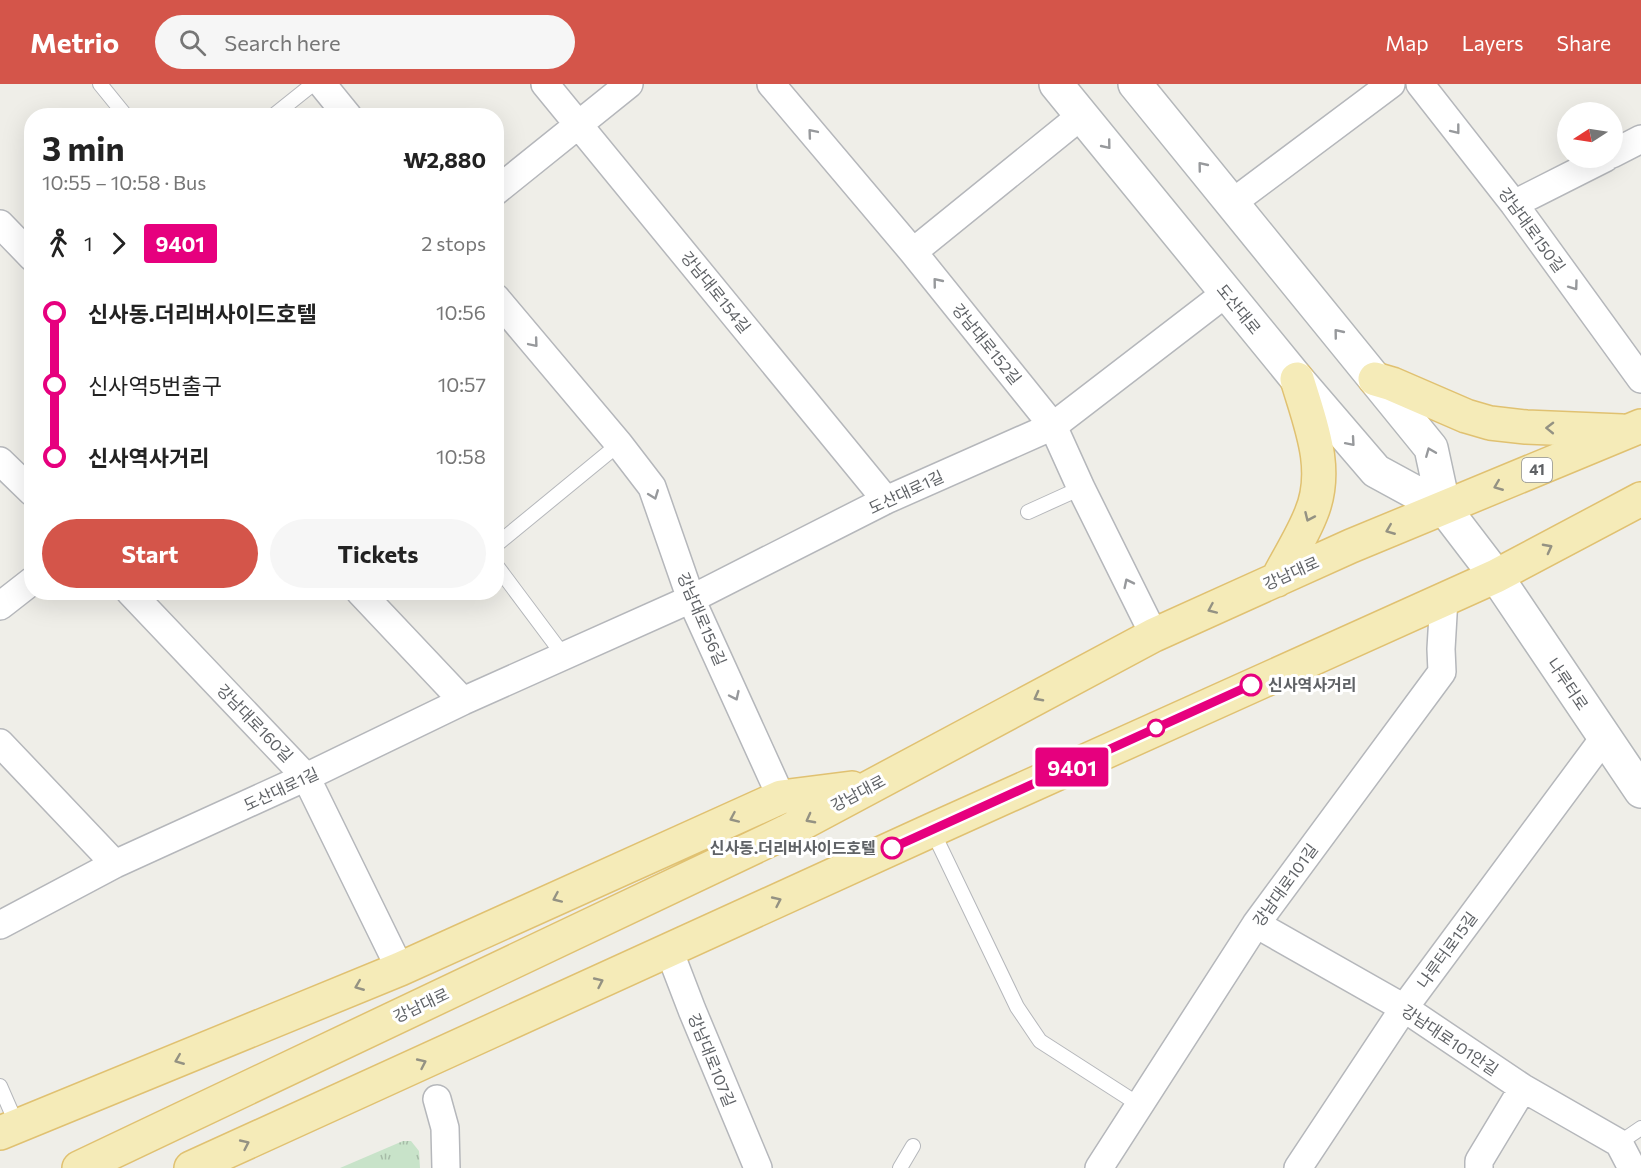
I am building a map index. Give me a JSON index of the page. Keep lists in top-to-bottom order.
{
  "streets": {
    "main road": [
      "도산대로",
      "41",
      "강남대로",
      "나루터로"
    ],
    "street": [
      "강남대로150길",
      "강남대로154길",
      "강남대로152길",
      "도산대로1길",
      "강남대로156길",
      "강남대로160길",
      "강남대로101길",
      "나루터로15길",
      "강남대로101안길",
      "강남대로107길"
    ]
  },
  "crossings": [
    ["강남대로154길", "도산대로1길"],
    ["도산대로", "도산대로1길"],
    ["도산대로", "강남대로"],
    ["도산대로", "나루터로"],
    ["강남대로152길", "도산대로1길"],
    ["강남대로152길", "강남대로"],
    ["도산대로1길", "강남대로156길"],
    ["도산대로1길", "강남대로160길"],
    ["나루터로", "나루터로15길"],
    ["강남대로101길", "강남대로101안길"],
    ["나루터로15길", "강남대로101안길"]
  ],
  "one_way": ["강남대로150길", "강남대로152길", "강남대로156길"],
  "places": ["신사역사거리", "신사동.더리버사이드호텔"],
  "lines": ["bus line 9401"],
  "north": "left",
  "page": {
    "header": "Metrio",
    "search": "Search here",
    "nav": ["Map", "Layers", "Share"],
    "on_map": "9401",
    "heading": ["3 min", "10:55 – 10:58 · Bus", "₩2,880"],
    "legs": ["1", "9401", "2 stops"],
    "list": [
      {
        "name": "신사동.더리버사이드호텔",
        "value": "10:56"
      },
      {
        "name": "신사역5번출구",
        "value": "10:57"
      },
      {
        "name": "신사역사거리",
        "value": "10:58"
      }
    ],
    "buttons": ["Start", "Tickets"]
  }
}
